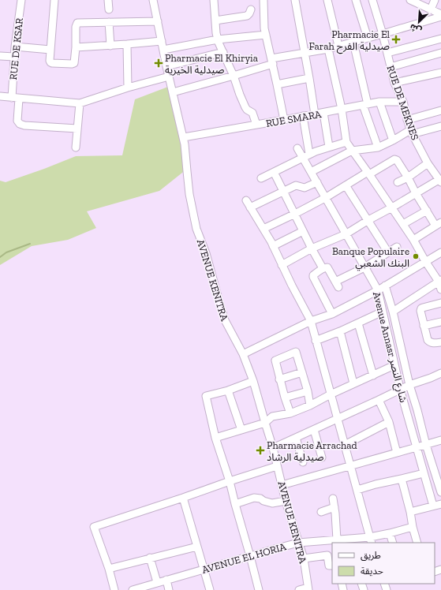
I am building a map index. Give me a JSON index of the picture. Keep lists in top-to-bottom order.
{
  "streets": {
    "street": [
      "RUE DE KSAR",
      "RUE DE MEKNES",
      "RUE SMARA",
      "AVENUE KENITRA",
      "Avenue Annasr شارع النصر",
      "AVENUE EL HORIA"
    ]
  },
  "crossings": [
    ["RUE DE MEKNES", "RUE SMARA"],
    ["RUE SMARA", "AVENUE KENITRA"],
    ["AVENUE KENITRA", "AVENUE EL HORIA"]
  ],
  "places": {
    "health": ["Pharmacie El Farah صيدلية الفرح", "Pharmacie El Khiryia صيدلية الخيرية", "Pharmacie Arrachad صيدلية الرشاد"],
    "other": ["Banque Populaire البنك الشعبي"]
  },
  "legend": ["طريق", "حديقة"],
  "north": "bottom left"
}
